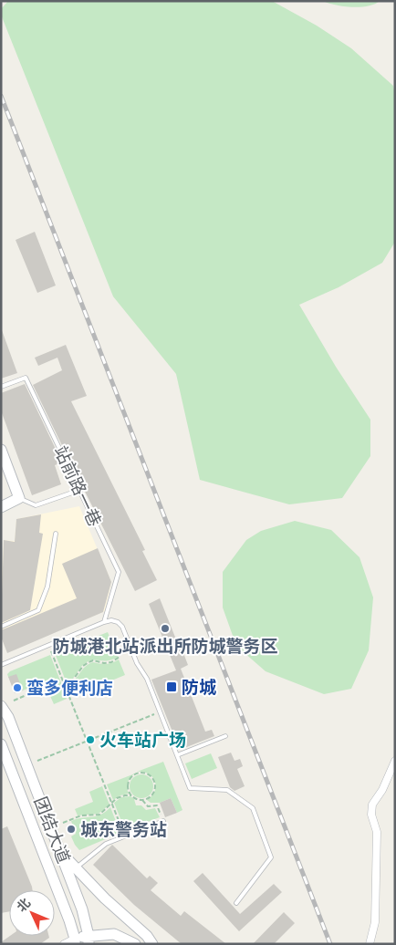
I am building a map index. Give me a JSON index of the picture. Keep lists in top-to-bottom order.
{
  "streets": {
    "main road": ["团结大道"],
    "lane": ["站前路一巷"]
  },
  "places": {
    "other": [
      "防城港北站派出所防城警务区",
      "蛮多便利店",
      "火车站广场",
      "城东警务站"
    ],
    "transit": ["防城"]
  },
  "north": "top left"
}
